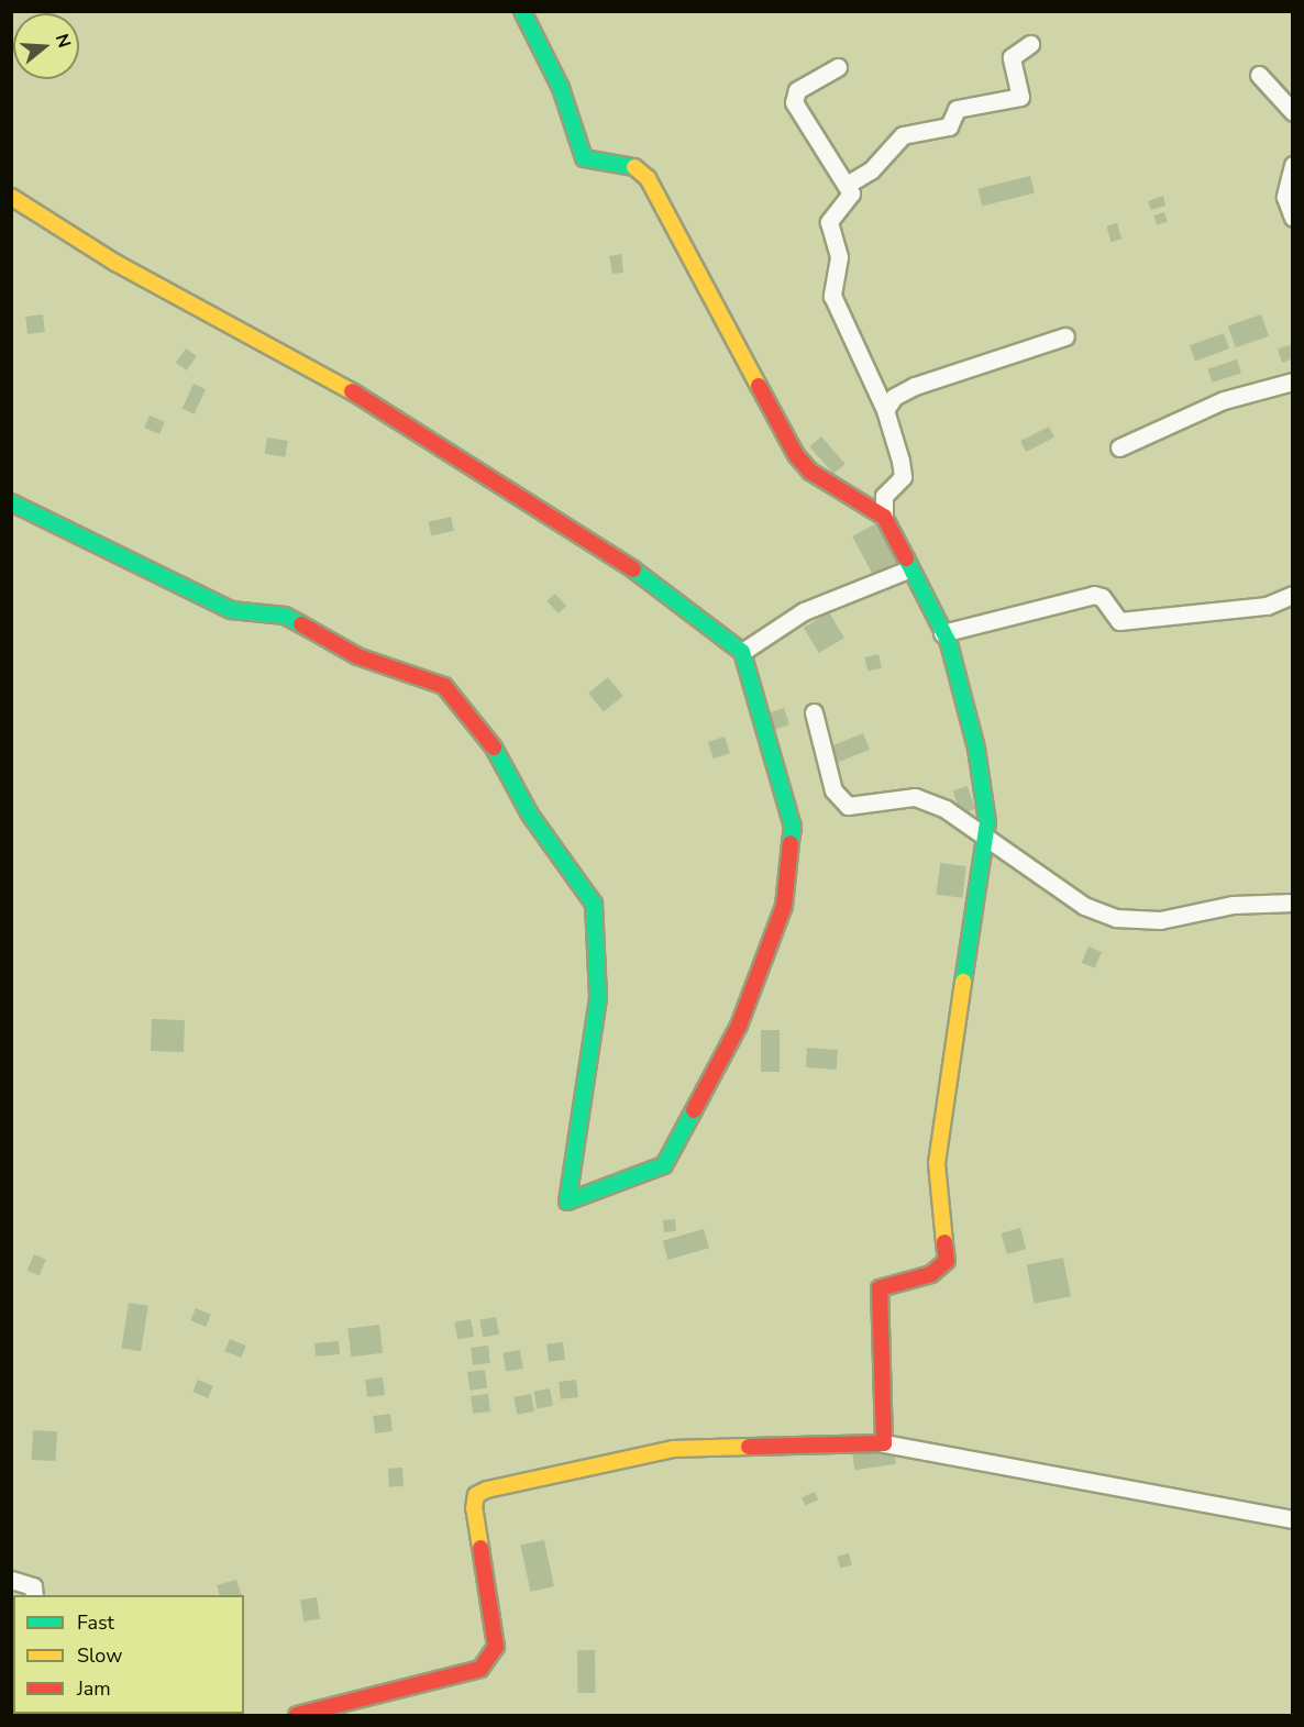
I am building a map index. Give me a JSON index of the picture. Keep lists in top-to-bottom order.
{
  "legend": ["Fast", "Slow", "Jam"],
  "north": "right"
}
